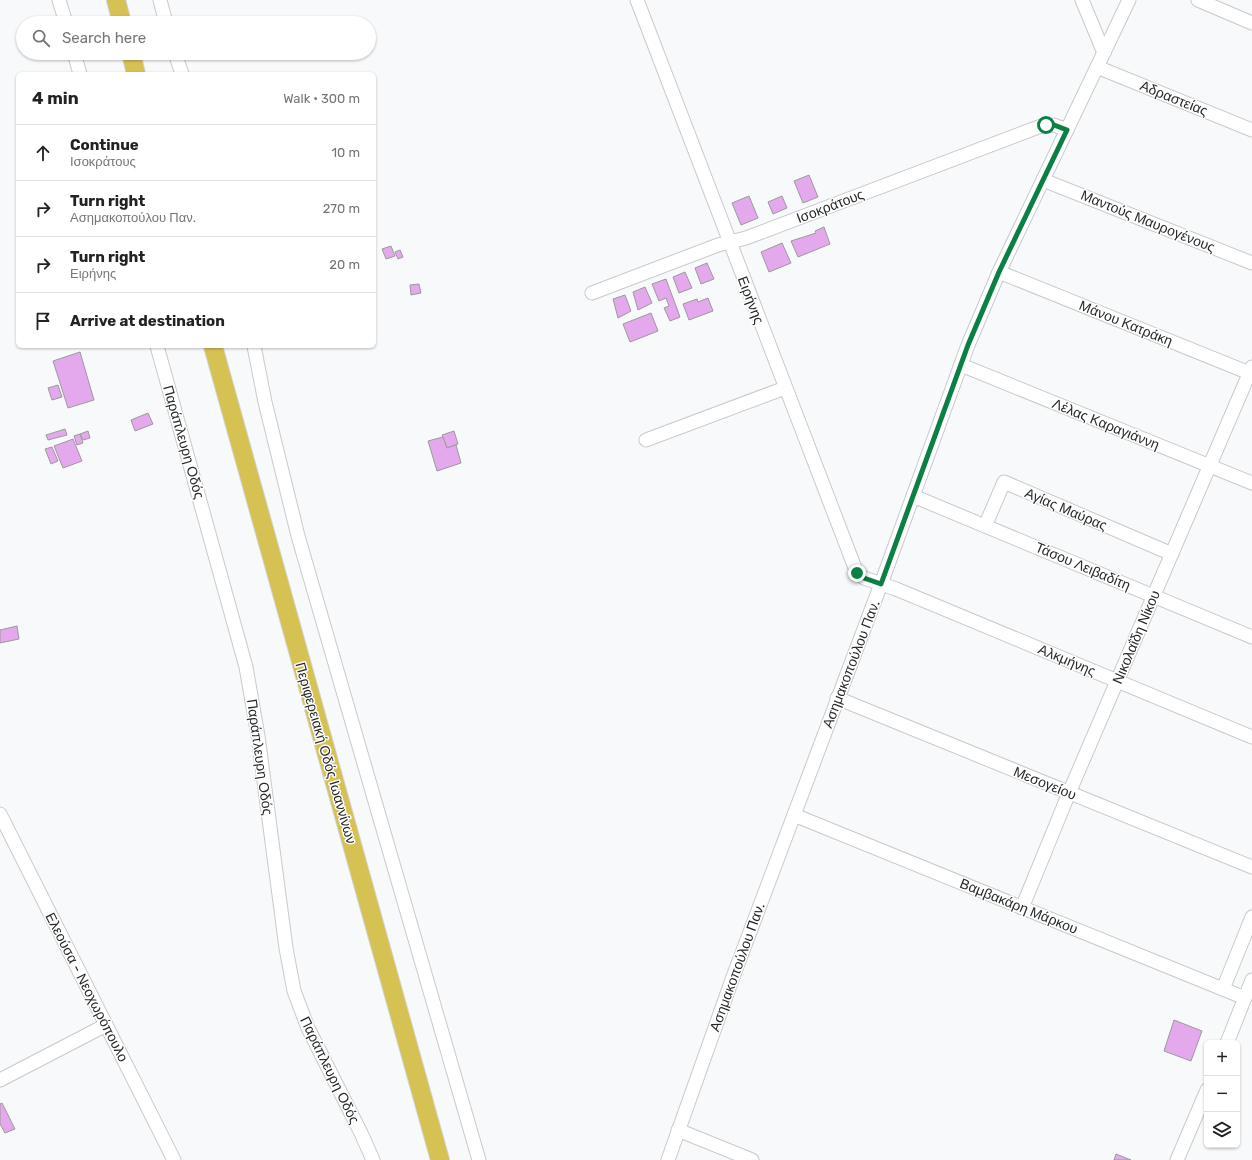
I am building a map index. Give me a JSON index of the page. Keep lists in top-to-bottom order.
{
  "streets": {
    "highway": ["Περιφερειακή Οδός Ιωαννίνων"],
    "street": [
      "Αδραστείας",
      "Ισοκράτους",
      "Μαντούς Μαυρογένους",
      "Ειρήνης",
      "Μάνου Κατράκη",
      "Λέλας Καραγιάννη",
      "Παράπλευρη Οδός",
      "Αγίας Μαύρας",
      "Τάσου Λειβαδίτη",
      "Νικολαΐδη Νίκου",
      "Αλκμήνης",
      "Ασημακοπούλου Παν.",
      "Μεσογείου",
      "Βαμβακάρη Μάρκου",
      "Ελεούσα - Νεοχωρόπουλο"
    ]
  },
  "crossings": [
    ["Αδραστείας", "Ασημακοπούλου Παν."],
    ["Ισοκράτους", "Ειρήνης"],
    ["Ισοκράτους", "Ασημακοπούλου Παν."],
    ["Μαντούς Μαυρογένους", "Ασημακοπούλου Παν."],
    ["Ειρήνης", "Αλκμήνης"],
    ["Ειρήνης", "Ασημακοπούλου Παν."],
    ["Μάνου Κατράκη", "Νικολαΐδη Νίκου"],
    ["Μάνου Κατράκη", "Ασημακοπούλου Παν."],
    ["Λέλας Καραγιάννη", "Νικολαΐδη Νίκου"],
    ["Λέλας Καραγιάννη", "Ασημακοπούλου Παν."],
    ["Αγίας Μαύρας", "Τάσου Λειβαδίτη"],
    ["Αγίας Μαύρας", "Νικολαΐδη Νίκου"],
    ["Τάσου Λειβαδίτη", "Νικολαΐδη Νίκου"],
    ["Τάσου Λειβαδίτη", "Ασημακοπούλου Παν."],
    ["Νικολαΐδη Νίκου", "Αλκμήνης"],
    ["Νικολαΐδη Νίκου", "Μεσογείου"],
    ["Νικολαΐδη Νίκου", "Βαμβακάρη Μάρκου"],
    ["Αλκμήνης", "Ασημακοπούλου Παν."],
    ["Ασημακοπούλου Παν.", "Μεσογείου"],
    ["Ασημακοπούλου Παν.", "Βαμβακάρη Μάρκου"]
  ],
  "page": {
    "search": "Search here",
    "heading": ["4 min", "Walk · 300 m"],
    "list": [
      ["Continue", "Ισοκράτους", "10 m"],
      ["Turn right", "Ασημακοπούλου Παν.", "270 m"],
      ["Turn right", "Ειρήνης", "20 m"],
      "Arrive at destination"
    ],
    "map_buttons": ["+", "−"]
  }
}
